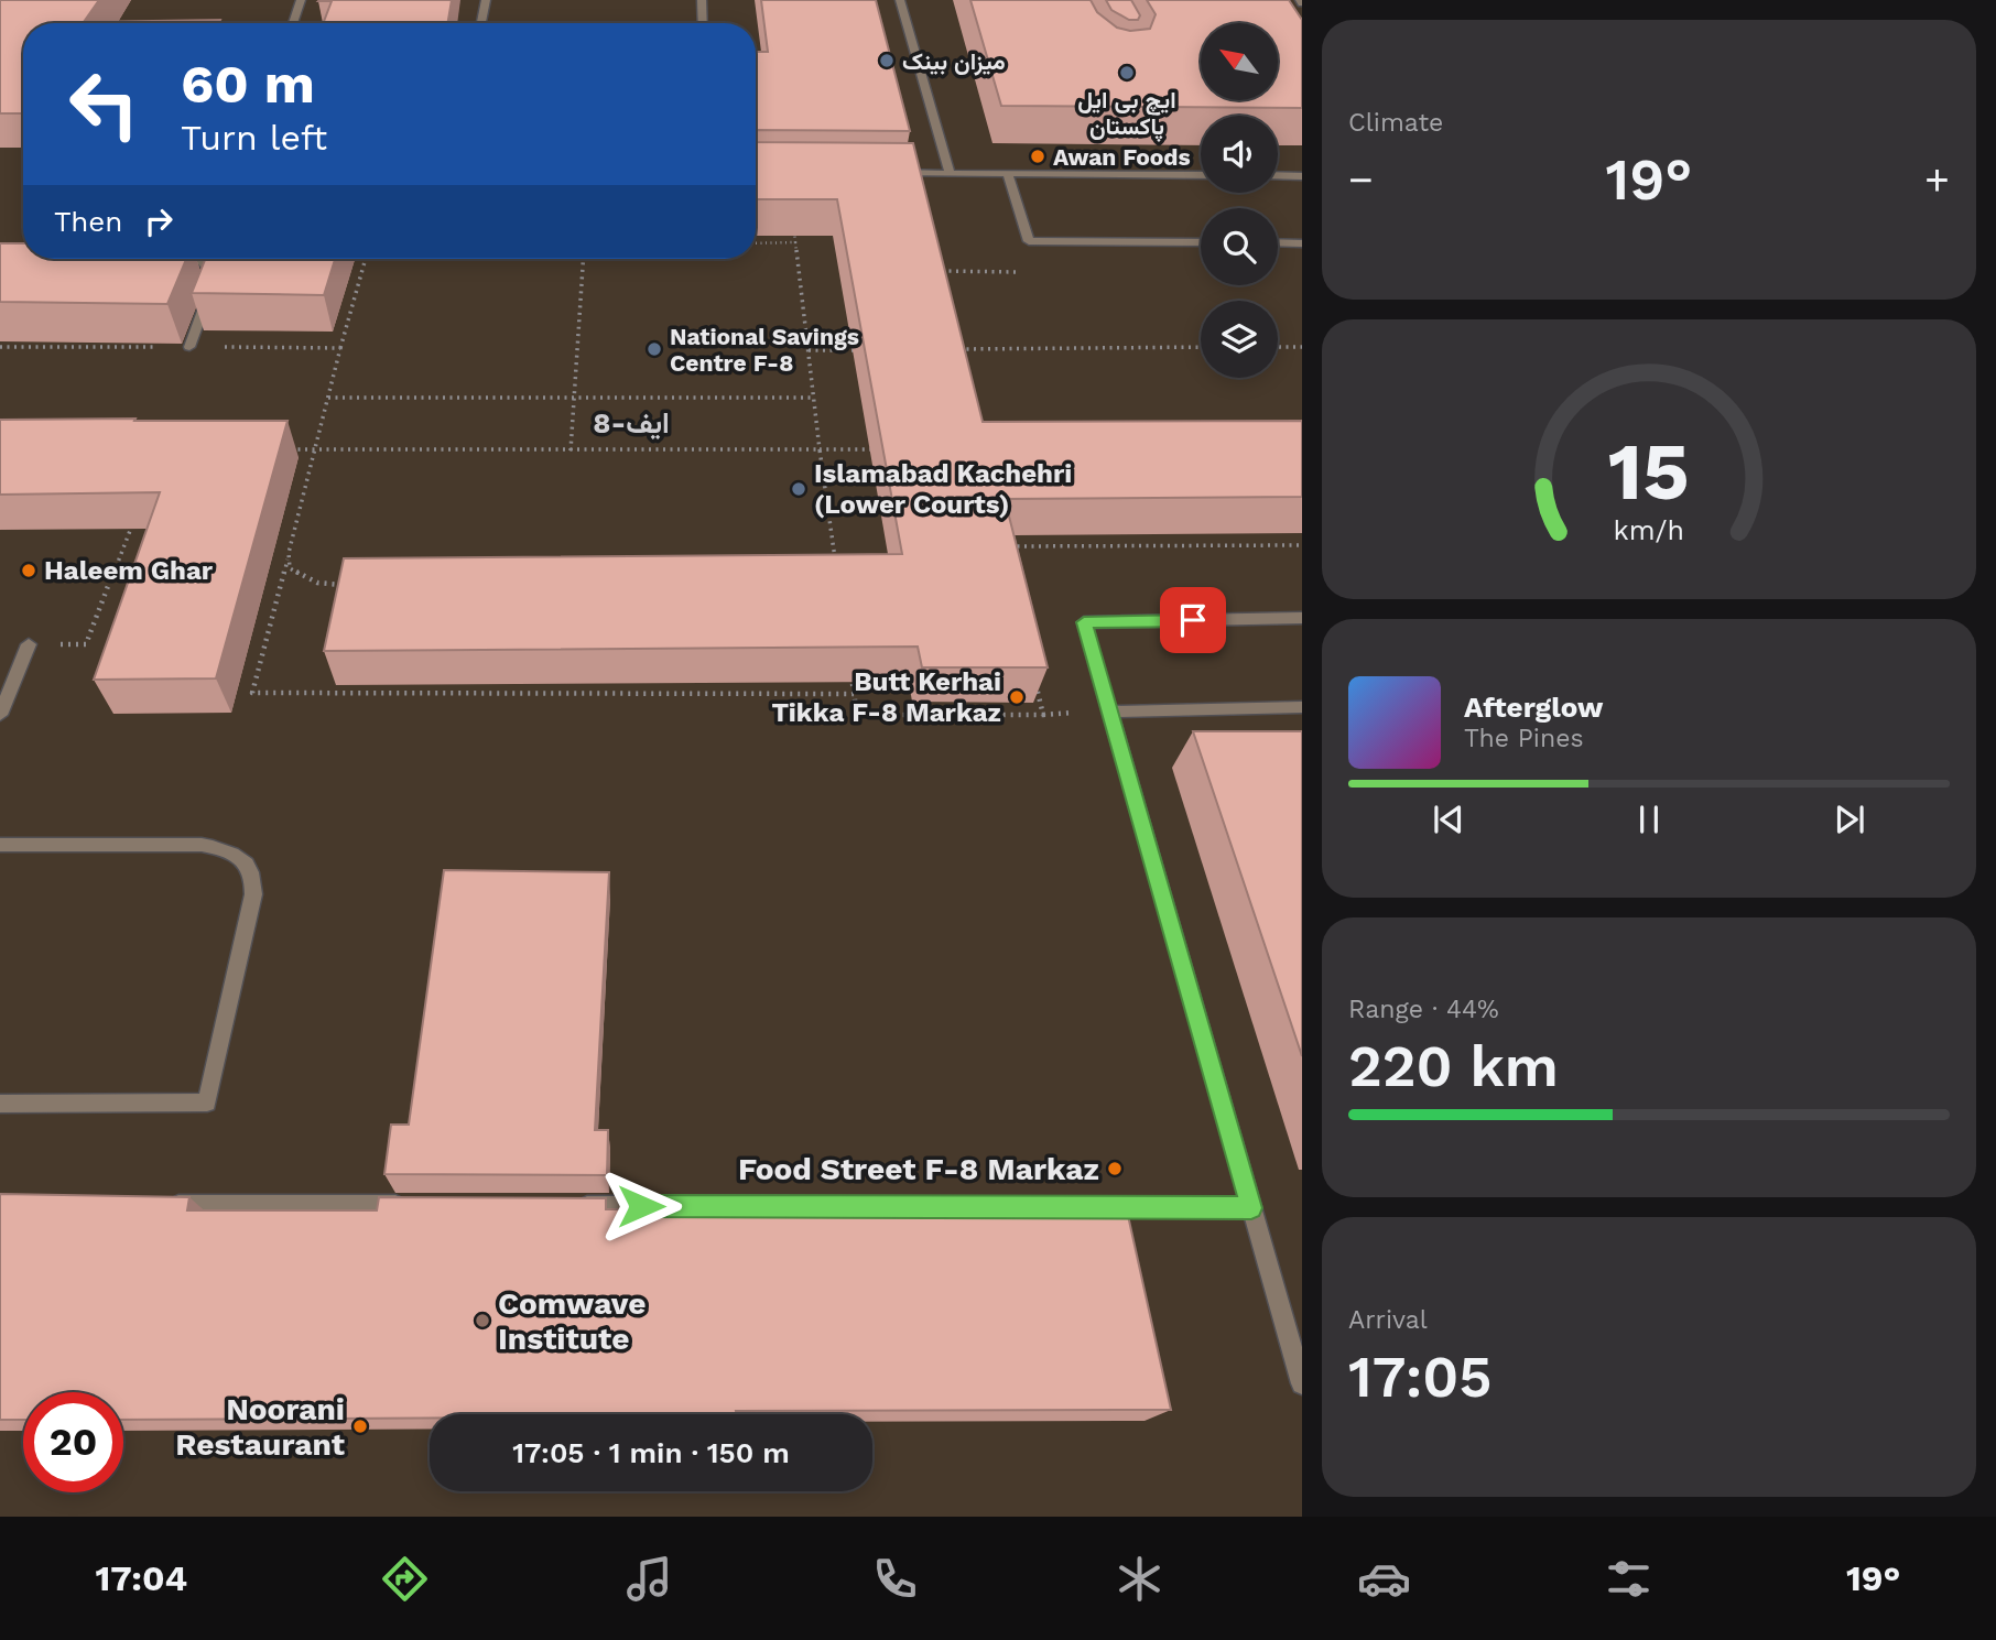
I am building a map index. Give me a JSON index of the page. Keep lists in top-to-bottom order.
{
  "districts": ["ایف-8"],
  "places": [
    "میزان بینک",
    "ایچ بی ایل پاکستان",
    "Awan Foods",
    "National Savings Centre F-8",
    "Islamabad Kachehri (Lower Courts)",
    "Haleem Ghar",
    "Butt Kerhai Tikka F-8 Markaz",
    "Food Street F-8 Markaz",
    "Comwave Institute",
    "Noorani Restaurant"
  ],
  "north": "top left",
  "page": {
    "tile": [
      "Climate",
      ["Range · 44%", "220 km"],
      ["Arrival", "17:05"]
    ],
    "turn": ["60 m", "Turn left"],
    "heat": ["−", "19°", "+"],
    "then": "Then",
    "song": ["Afterglow", "The Pines"],
    "limit": "20",
    "trip": "17:05 · 1 min · 150 m",
    "tabs": ["17:04", "19°"],
    "gauge": ["15", "km/h"]
  }
}
